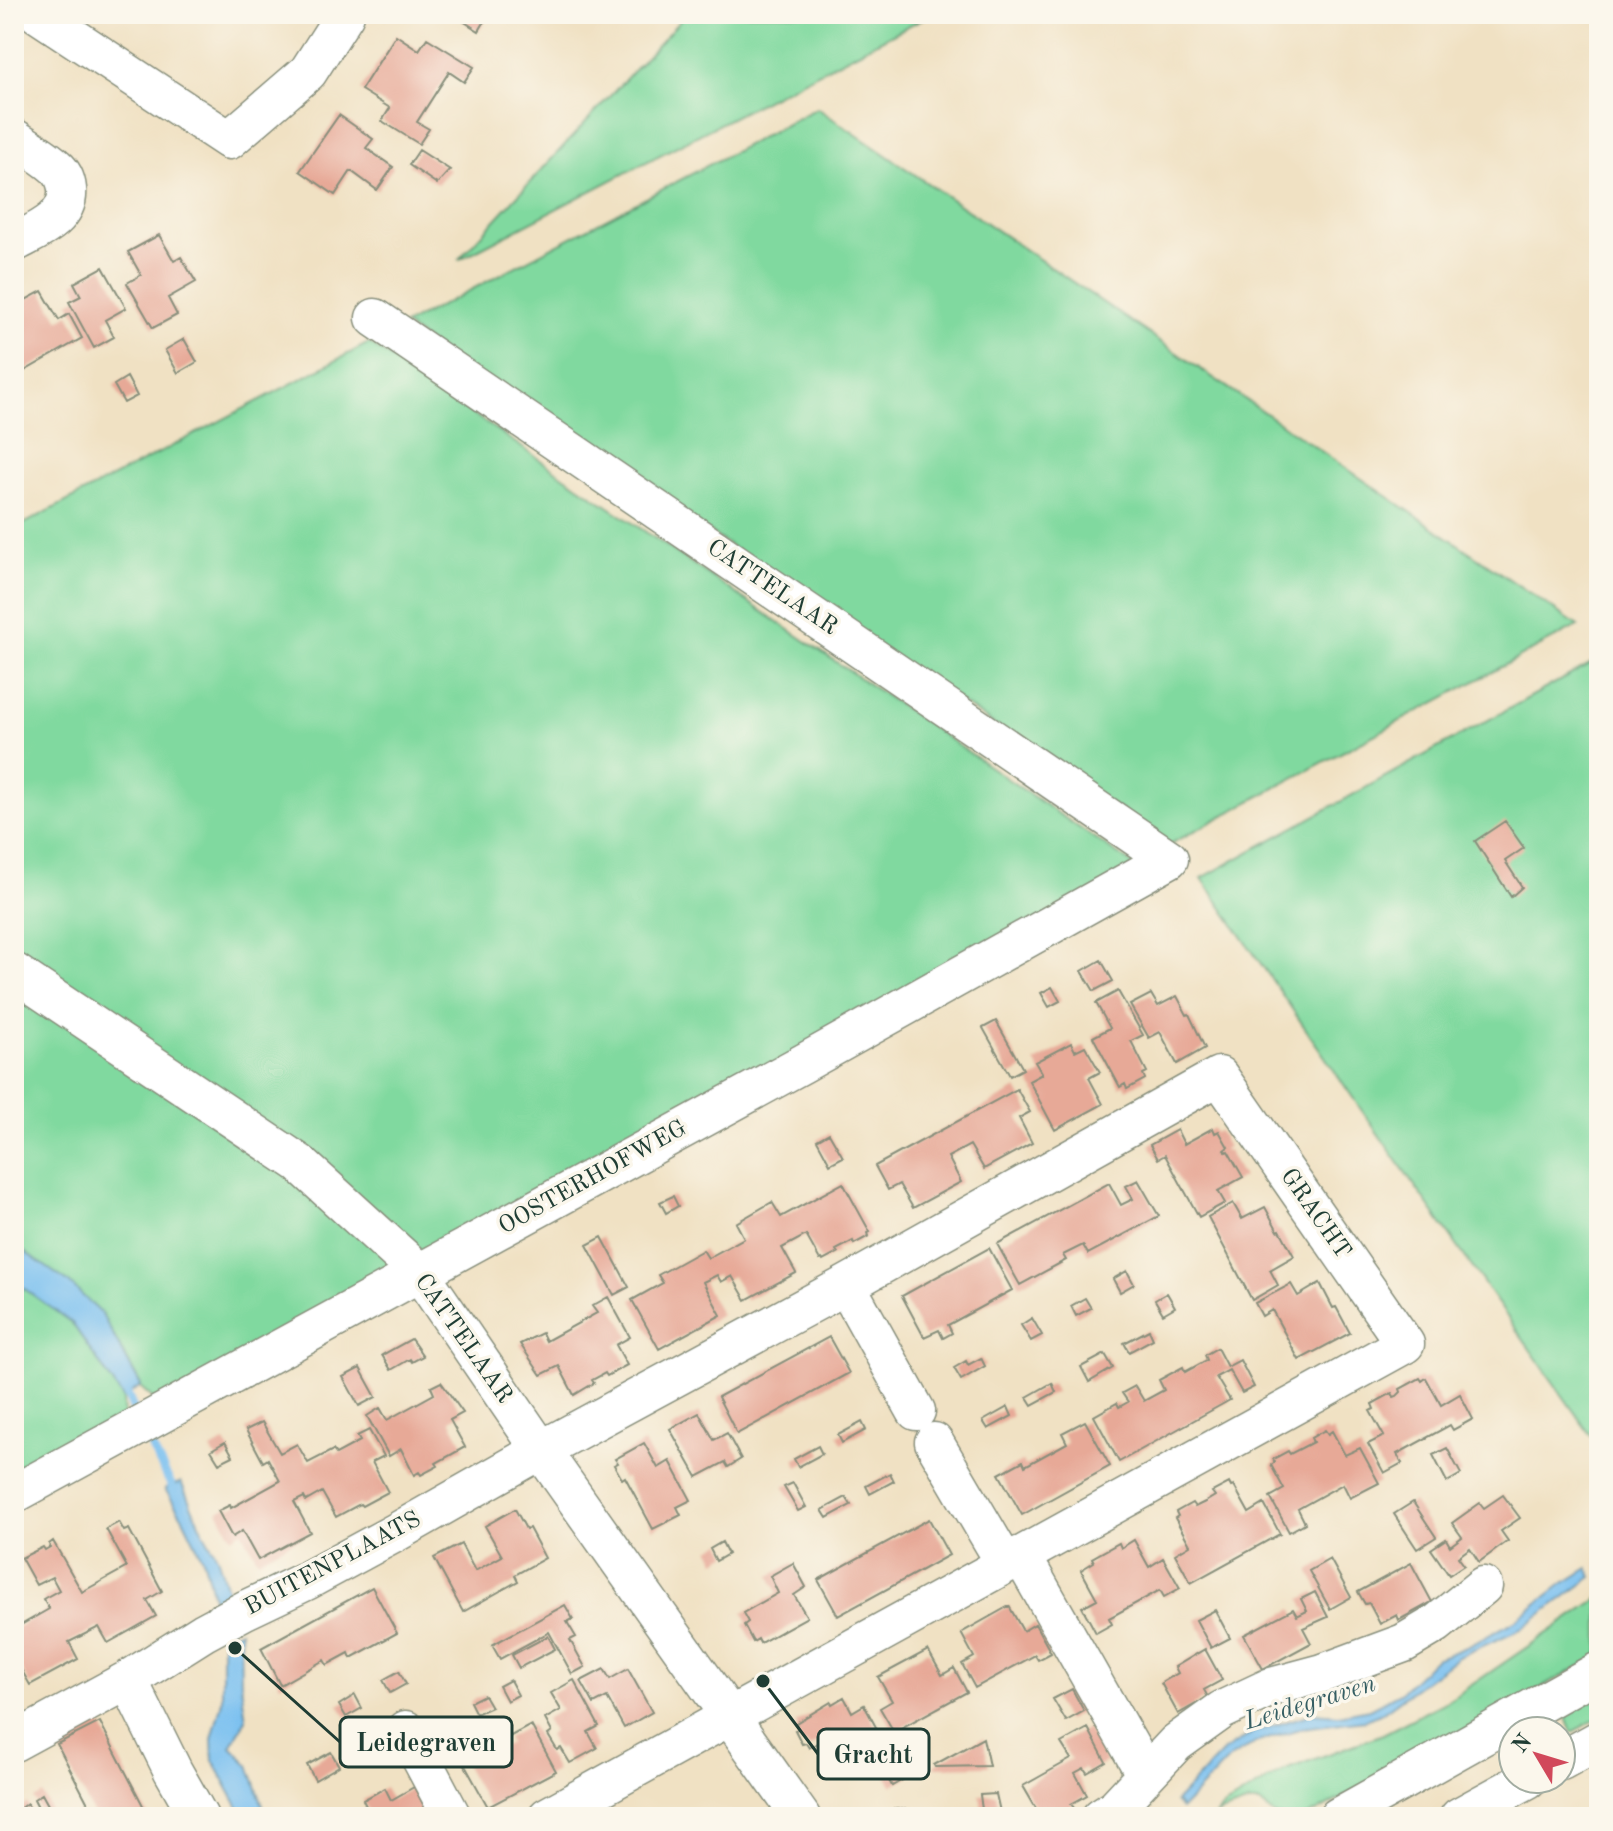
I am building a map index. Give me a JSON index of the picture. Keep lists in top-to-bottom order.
{
  "streets": {
    "street": [
      "CATTELAAR",
      "OOSTERHOFWEG",
      "GRACHT",
      "BUITENPLAATS"
    ]
  },
  "crossings": [
    ["CATTELAAR", "OOSTERHOFWEG"],
    ["CATTELAAR", "GRACHT"],
    ["CATTELAAR", "BUITENPLAATS"],
    ["GRACHT", "BUITENPLAATS"]
  ],
  "water": ["Leidegraven"],
  "places": ["Leidegraven", "Gracht"],
  "north": "top left"
}
